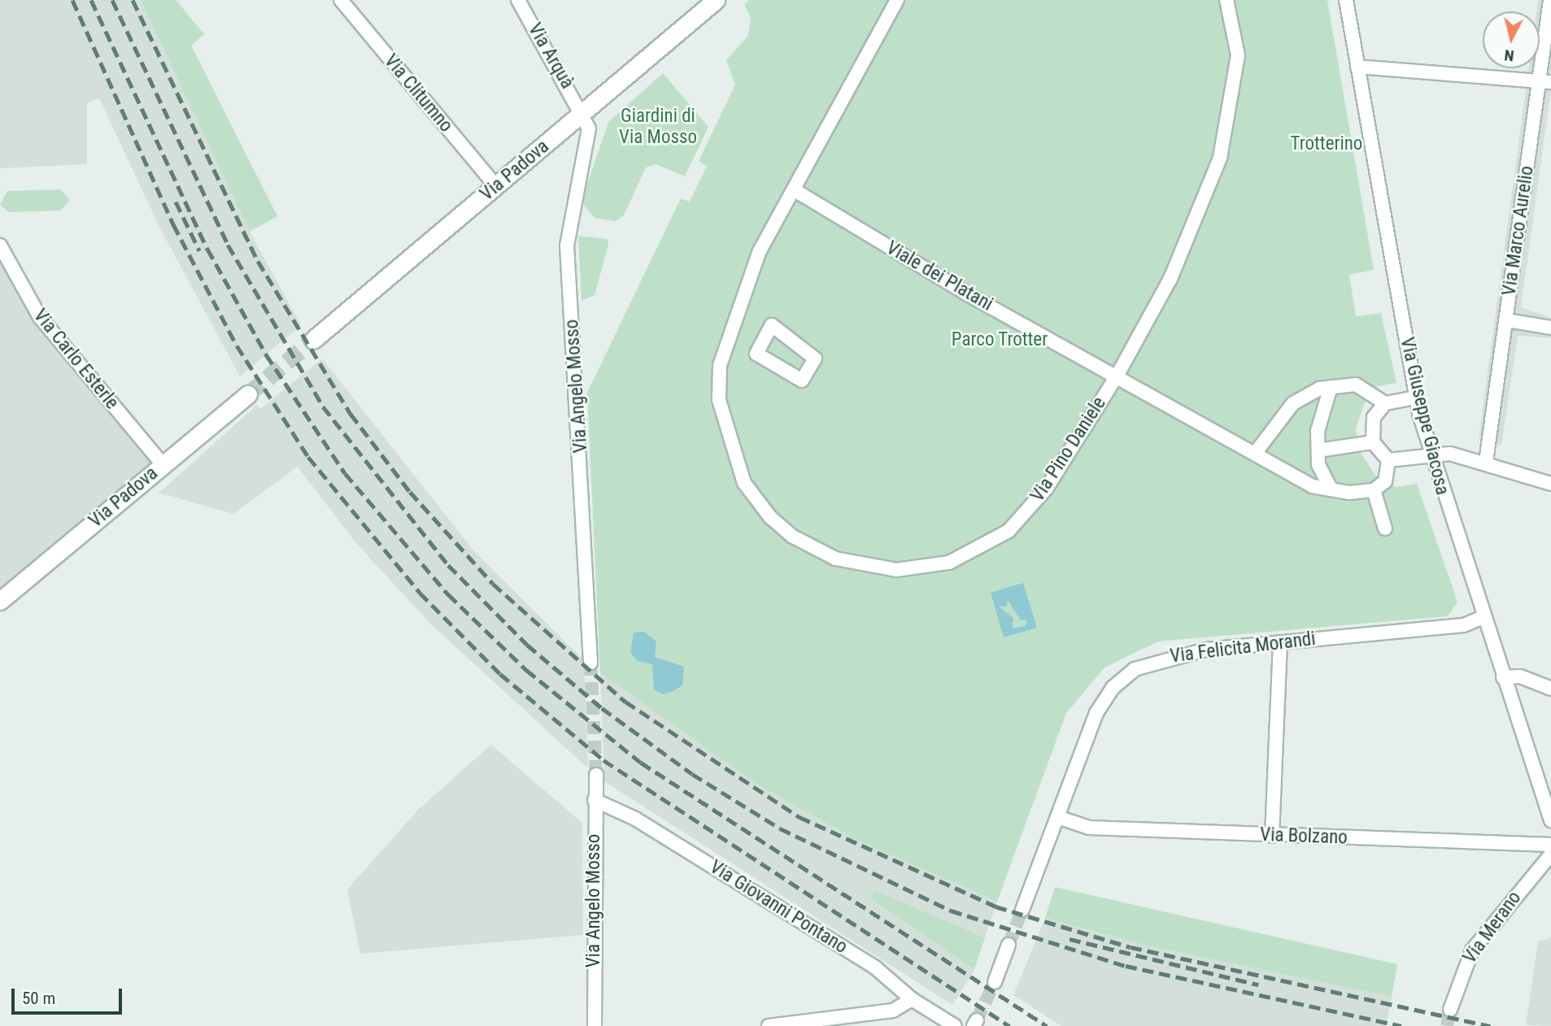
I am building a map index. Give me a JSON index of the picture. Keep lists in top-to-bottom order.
{
  "streets": {
    "street": [
      "Via Arquà",
      "Via Clitumno",
      "Via Padova",
      "Via Marco Aurelio",
      "Viale dei Platani",
      "Via Carlo Esterle",
      "Via Angelo Mosso",
      "Via Giuseppe Giacosa",
      "Via Pino Daniele",
      "Via Felicita Morandi",
      "Via Bolzano",
      "Via Giovanni Pontano",
      "Via Merano"
    ]
  },
  "crossings": [
    ["Via Arquà", "Via Padova"],
    ["Via Arquà", "Via Angelo Mosso"],
    ["Via Clitumno", "Via Padova"],
    ["Via Padova", "Via Carlo Esterle"],
    ["Via Padova", "Via Angelo Mosso"],
    ["Viale dei Platani", "Via Pino Daniele"],
    ["Via Angelo Mosso", "Via Giovanni Pontano"],
    ["Via Giuseppe Giacosa", "Via Felicita Morandi"],
    ["Via Felicita Morandi", "Via Bolzano"]
  ],
  "parks": ["Giardini di Via Mosso", "Trotterino", "Parco Trotter"],
  "scale_bar": "50 m",
  "north": "bottom"
}
